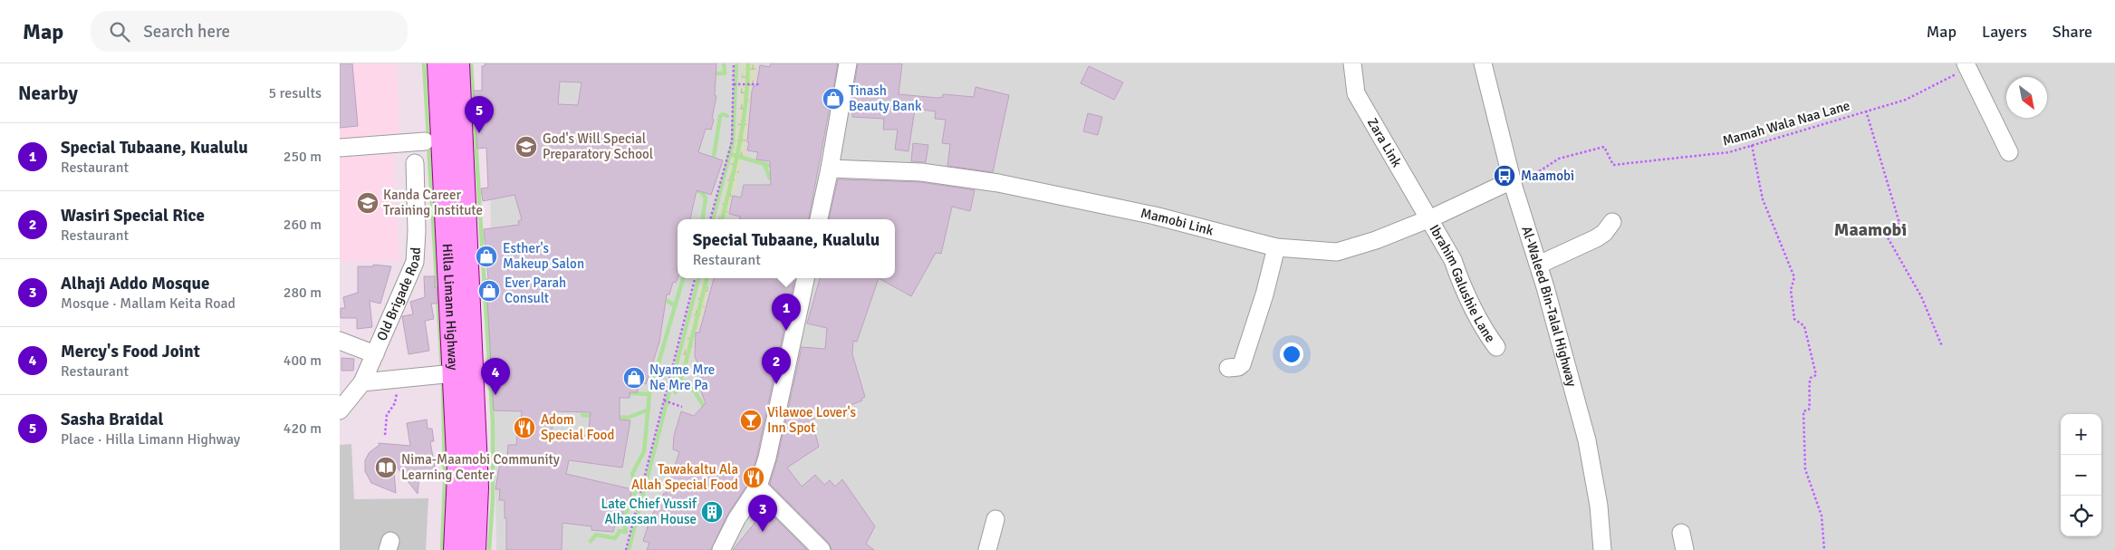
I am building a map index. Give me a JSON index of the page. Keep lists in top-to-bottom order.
{
  "streets": {
    "main road": ["Hilla Limann Highway"],
    "street": [
      "Zara Link",
      "Mamobi Link",
      "Ibrahim Galushie Lane",
      "Old Brigade Road",
      "Al-Waleed Bin-Talal Highway"
    ],
    "path": ["Mamah Wala Naa Lane"]
  },
  "crossings": [
    ["Mamah Wala Naa Lane", "Mamobi Link"],
    ["Mamah Wala Naa Lane", "Al-Waleed Bin-Talal Highway"],
    ["Zara Link", "Mamobi Link"],
    ["Zara Link", "Ibrahim Galushie Lane"],
    ["Mamobi Link", "Ibrahim Galushie Lane"],
    ["Mamobi Link", "Al-Waleed Bin-Talal Highway"]
  ],
  "districts": ["Maamobi"],
  "places": {
    "shop": [
      "Tinash Beauty Bank",
      "Esther's Makeup Salon",
      "Ever Parah Consult",
      "Nyame Mre Ne Mre Pa"
    ],
    "school or university": ["God's Will Special Preparatory School", "Kanda Career Training Institute"],
    "bus stop": ["Maamobi"],
    "bar": ["Vilawoe Lover's Inn Spot"],
    "restaurant": ["Adom Special Food", "Tawakaltu Ala Allah Special Food"],
    "library": ["Nima-Maamobi Community Learning Center"],
    "building": ["Late Chief Yussif Alhassan House"]
  },
  "north": "bottom right",
  "page": {
    "header": "Map",
    "search": "Search here",
    "nav": ["Map", "Layers", "Share"],
    "heading": ["Nearby", "5 results"],
    "pins": [
      "5",
      "1",
      "2",
      "4",
      "3"
    ],
    "list": [
      {
        "mark": "1",
        "name": "Special Tubaane, Kualulu",
        "note": "Restaurant",
        "value": "250 m"
      },
      {
        "mark": "2",
        "name": "Wasiri Special Rice",
        "note": "Restaurant",
        "value": "260 m"
      },
      {
        "mark": "3",
        "name": "Alhaji Addo Mosque",
        "note": "Mosque · Mallam Keita Road",
        "value": "280 m"
      },
      {
        "mark": "4",
        "name": "Mercy's Food Joint",
        "note": "Restaurant",
        "value": "400 m"
      },
      {
        "mark": "5",
        "name": "Sasha Braidal",
        "note": "Place · Hilla Limann Highway",
        "value": "420 m"
      }
    ],
    "popup": ["Special Tubaane, Kualulu", "Restaurant"],
    "map_buttons": ["+", "−"]
  }
}
